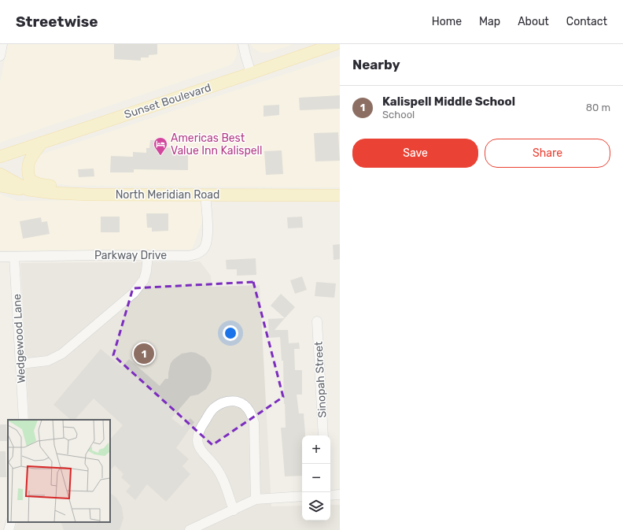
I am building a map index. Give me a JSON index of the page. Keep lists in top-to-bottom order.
{
  "streets": {
    "main road": ["Sunset Boulevard", "North Meridian Road"],
    "street": ["Parkway Drive", "Wedgewood Lane", "Sinopah Street"]
  },
  "crossings": [
    ["North Meridian Road", "Parkway Drive"],
    ["Parkway Drive", "Wedgewood Lane"]
  ],
  "places": {
    "hotel": ["Americas Best Value Inn Kalispell"]
  },
  "page": {
    "header": "Streetwise",
    "nav": [
      "Home",
      "Map",
      "About",
      "Contact"
    ],
    "heading": "Nearby",
    "list": [
      {
        "mark": "1",
        "name": "Kalispell Middle School",
        "note": "School",
        "value": "80 m"
      }
    ],
    "buttons": ["Save", "Share"],
    "pins": "1",
    "map_buttons": ["+", "−"]
  }
}
